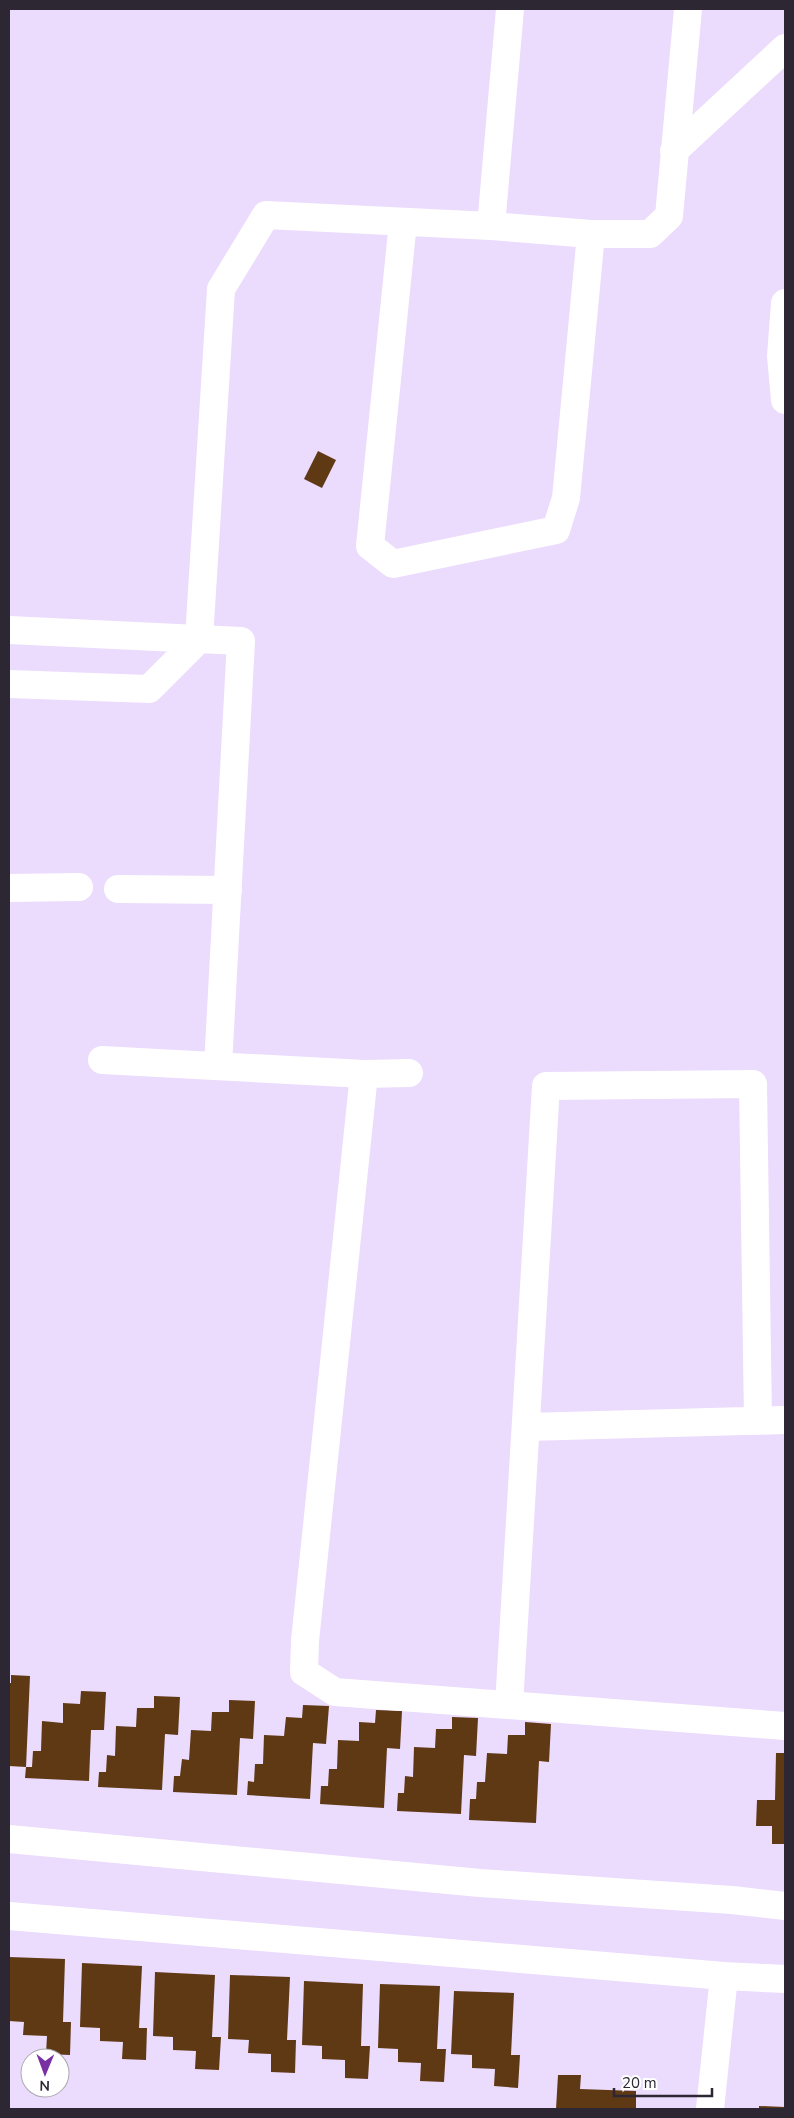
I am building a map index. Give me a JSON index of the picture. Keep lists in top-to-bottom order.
{
  "scale_bar": "20 m",
  "north": "bottom"
}
